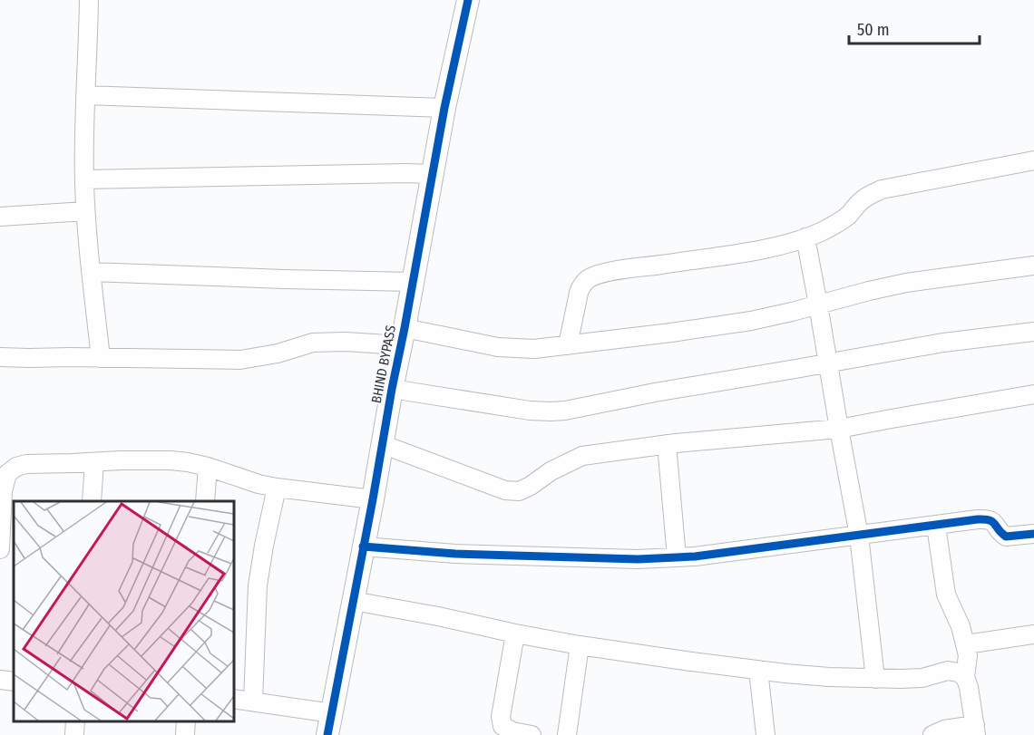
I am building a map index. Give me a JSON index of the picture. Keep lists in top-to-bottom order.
{
  "streets": {
    "street": ["BHIND BYPASS"]
  },
  "scale_bar": "50 m"
}
